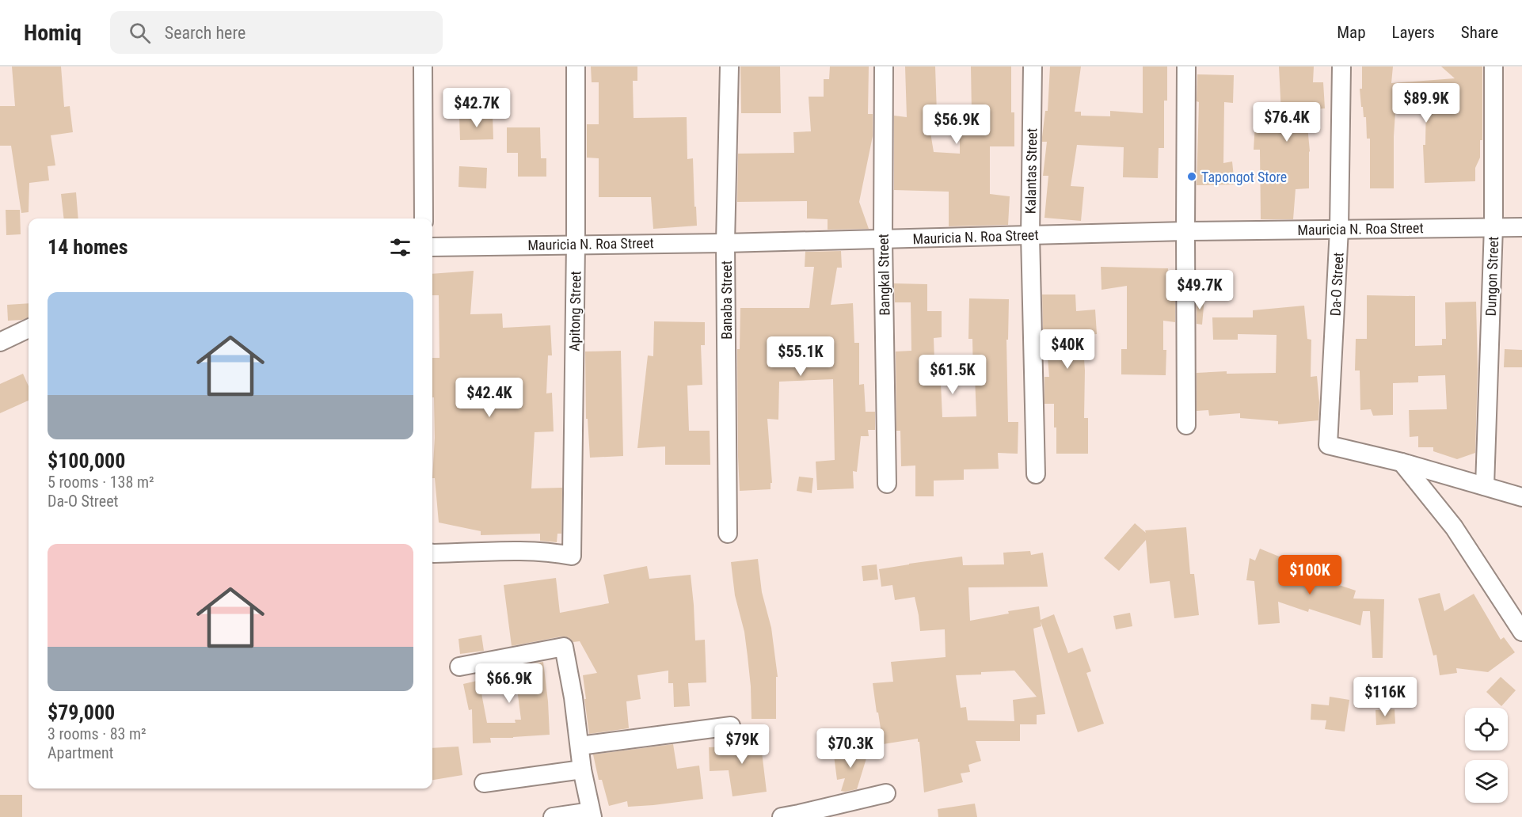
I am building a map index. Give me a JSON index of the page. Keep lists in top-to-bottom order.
{
  "streets": {
    "street": [
      "Kalantas Street",
      "Mauricia N. Roa Street",
      "Bangkal Street",
      "Dungon Street",
      "Da-O Street",
      "Banaba Street",
      "Apitong Street"
    ]
  },
  "crossings": [
    ["Kalantas Street", "Mauricia N. Roa Street"],
    ["Mauricia N. Roa Street", "Bangkal Street"],
    ["Mauricia N. Roa Street", "Dungon Street"],
    ["Mauricia N. Roa Street", "Da-O Street"],
    ["Mauricia N. Roa Street", "Banaba Street"],
    ["Mauricia N. Roa Street", "Apitong Street"]
  ],
  "places": ["Tapongot Store"],
  "page": {
    "header": "Homiq",
    "search": "Search here",
    "nav": ["Map", "Layers", "Share"],
    "price": [
      "$89.9K",
      "$42.7K",
      "$76.4K",
      "$56.9K",
      "$49.7K",
      "$40K",
      "$55.1K",
      "$61.5K",
      "$42.4K",
      "$100K",
      "$66.9K",
      "$116K",
      "$79K",
      "$70.3K"
    ],
    "heading": "14 homes",
    "list": [
      {
        "name": "$100,000",
        "note": "5 rooms · 138 m² · Da-O Street"
      },
      {
        "name": "$79,000",
        "note": "3 rooms · 83 m² · Apartment"
      }
    ]
  }
}
